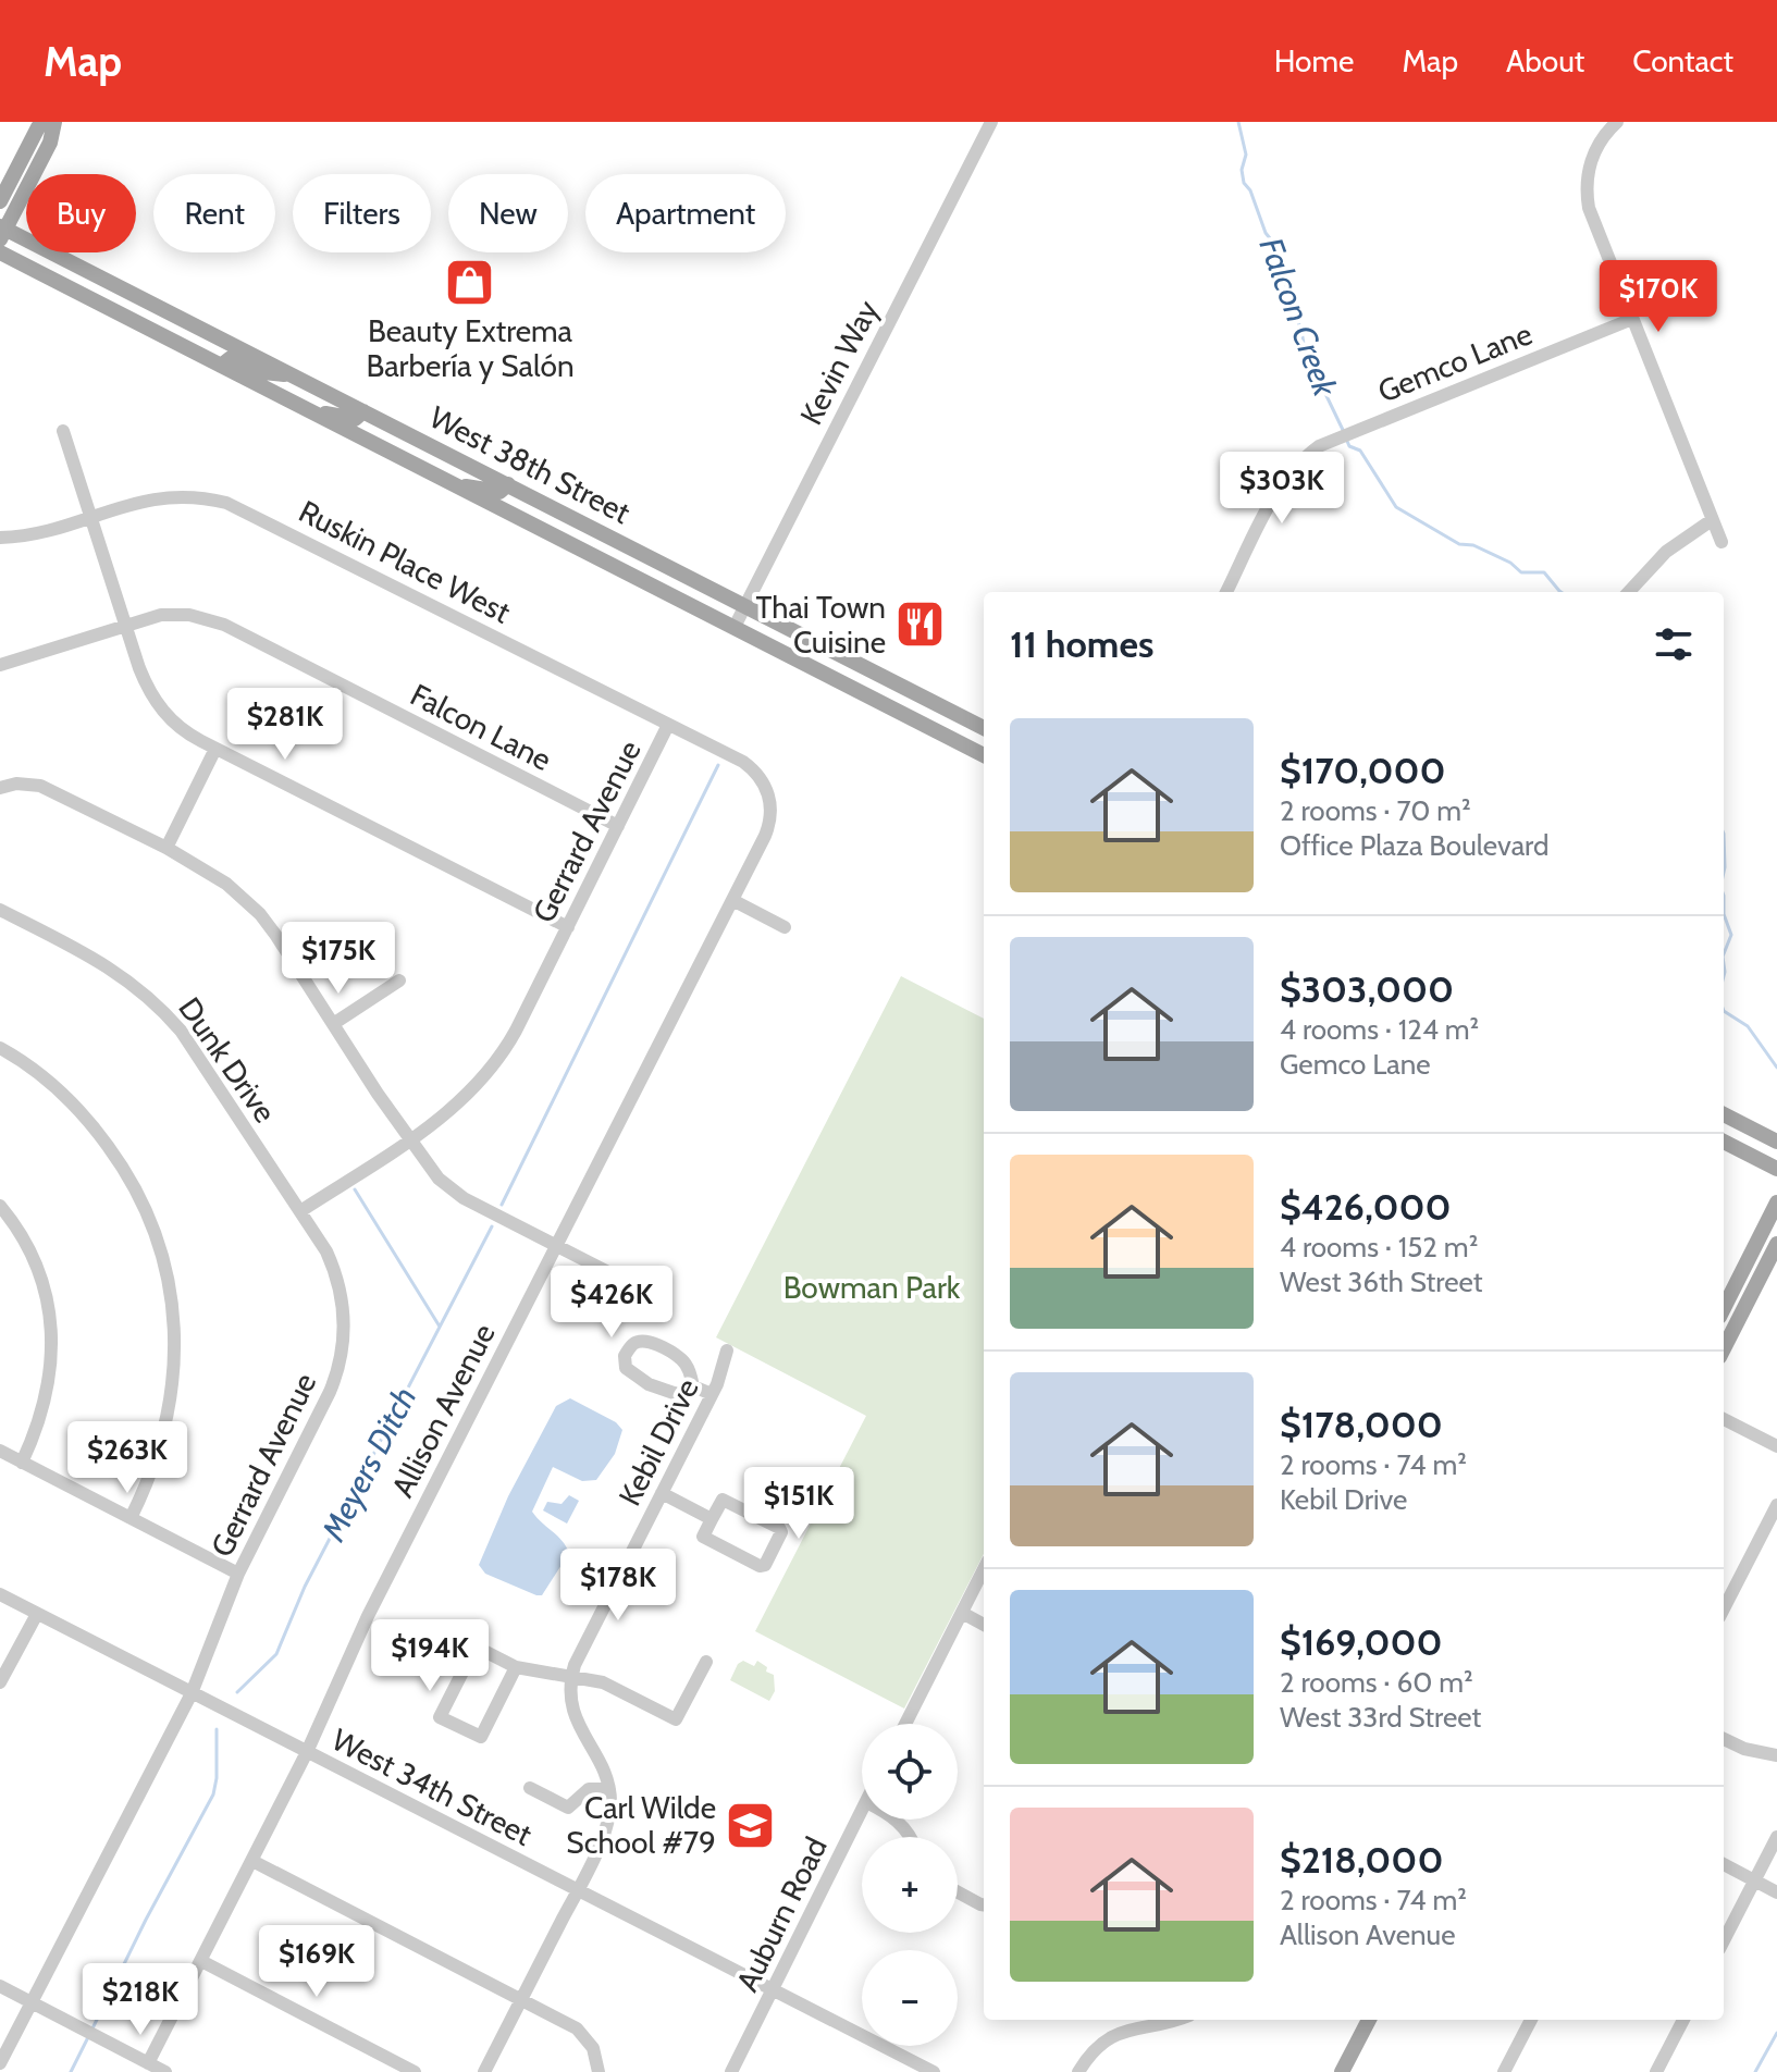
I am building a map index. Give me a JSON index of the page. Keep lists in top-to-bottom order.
{
  "streets": {
    "main road": ["West 38th Street"],
    "street": [
      "Kevin Way",
      "Gemco Lane",
      "Ruskin Place West",
      "Falcon Lane",
      "Gerrard Avenue",
      "Dunk Drive",
      "Allison Avenue",
      "Kebil Drive",
      "West 34th Street",
      "Auburn Road"
    ]
  },
  "crossings": [
    ["Kevin Way", "West 38th Street"],
    ["Ruskin Place West", "Gerrard Avenue"],
    ["Ruskin Place West", "Allison Avenue"],
    ["Falcon Lane", "Gerrard Avenue"],
    ["Gerrard Avenue", "Dunk Drive"],
    ["Gerrard Avenue", "West 34th Street"],
    ["Allison Avenue", "West 34th Street"],
    ["West 34th Street", "Auburn Road"]
  ],
  "water": ["Falcon Creek", "Meyers Ditch"],
  "parks": ["Bowman Park"],
  "places": {
    "shop": ["Beauty Extrema Barbería y Salón"],
    "restaurant": ["Thai Town Cuisine"],
    "school or university": ["Carl Wilde School #79"]
  },
  "page": {
    "header": "Map",
    "nav": [
      "Home",
      "Map",
      "About",
      "Contact"
    ],
    "chip": [
      "Buy",
      "Rent",
      "Filters",
      "New",
      "Apartment"
    ],
    "price": [
      "$170K",
      "$303K",
      "$281K",
      "$175K",
      "$426K",
      "$263K",
      "$151K",
      "$178K",
      "$194K",
      "$169K",
      "$218K"
    ],
    "heading": "11 homes",
    "list": [
      {
        "name": "$170,000",
        "note": "2 rooms · 70 m² · Office Plaza Boulevard"
      },
      {
        "name": "$303,000",
        "note": "4 rooms · 124 m² · Gemco Lane"
      },
      {
        "name": "$426,000",
        "note": "4 rooms · 152 m² · West 36th Street"
      },
      {
        "name": "$178,000",
        "note": "2 rooms · 74 m² · Kebil Drive"
      },
      {
        "name": "$169,000",
        "note": "2 rooms · 60 m² · West 33rd Street"
      },
      {
        "name": "$218,000",
        "note": "2 rooms · 74 m² · Allison Avenue"
      }
    ],
    "map_buttons": ["+", "−"]
  }
}
